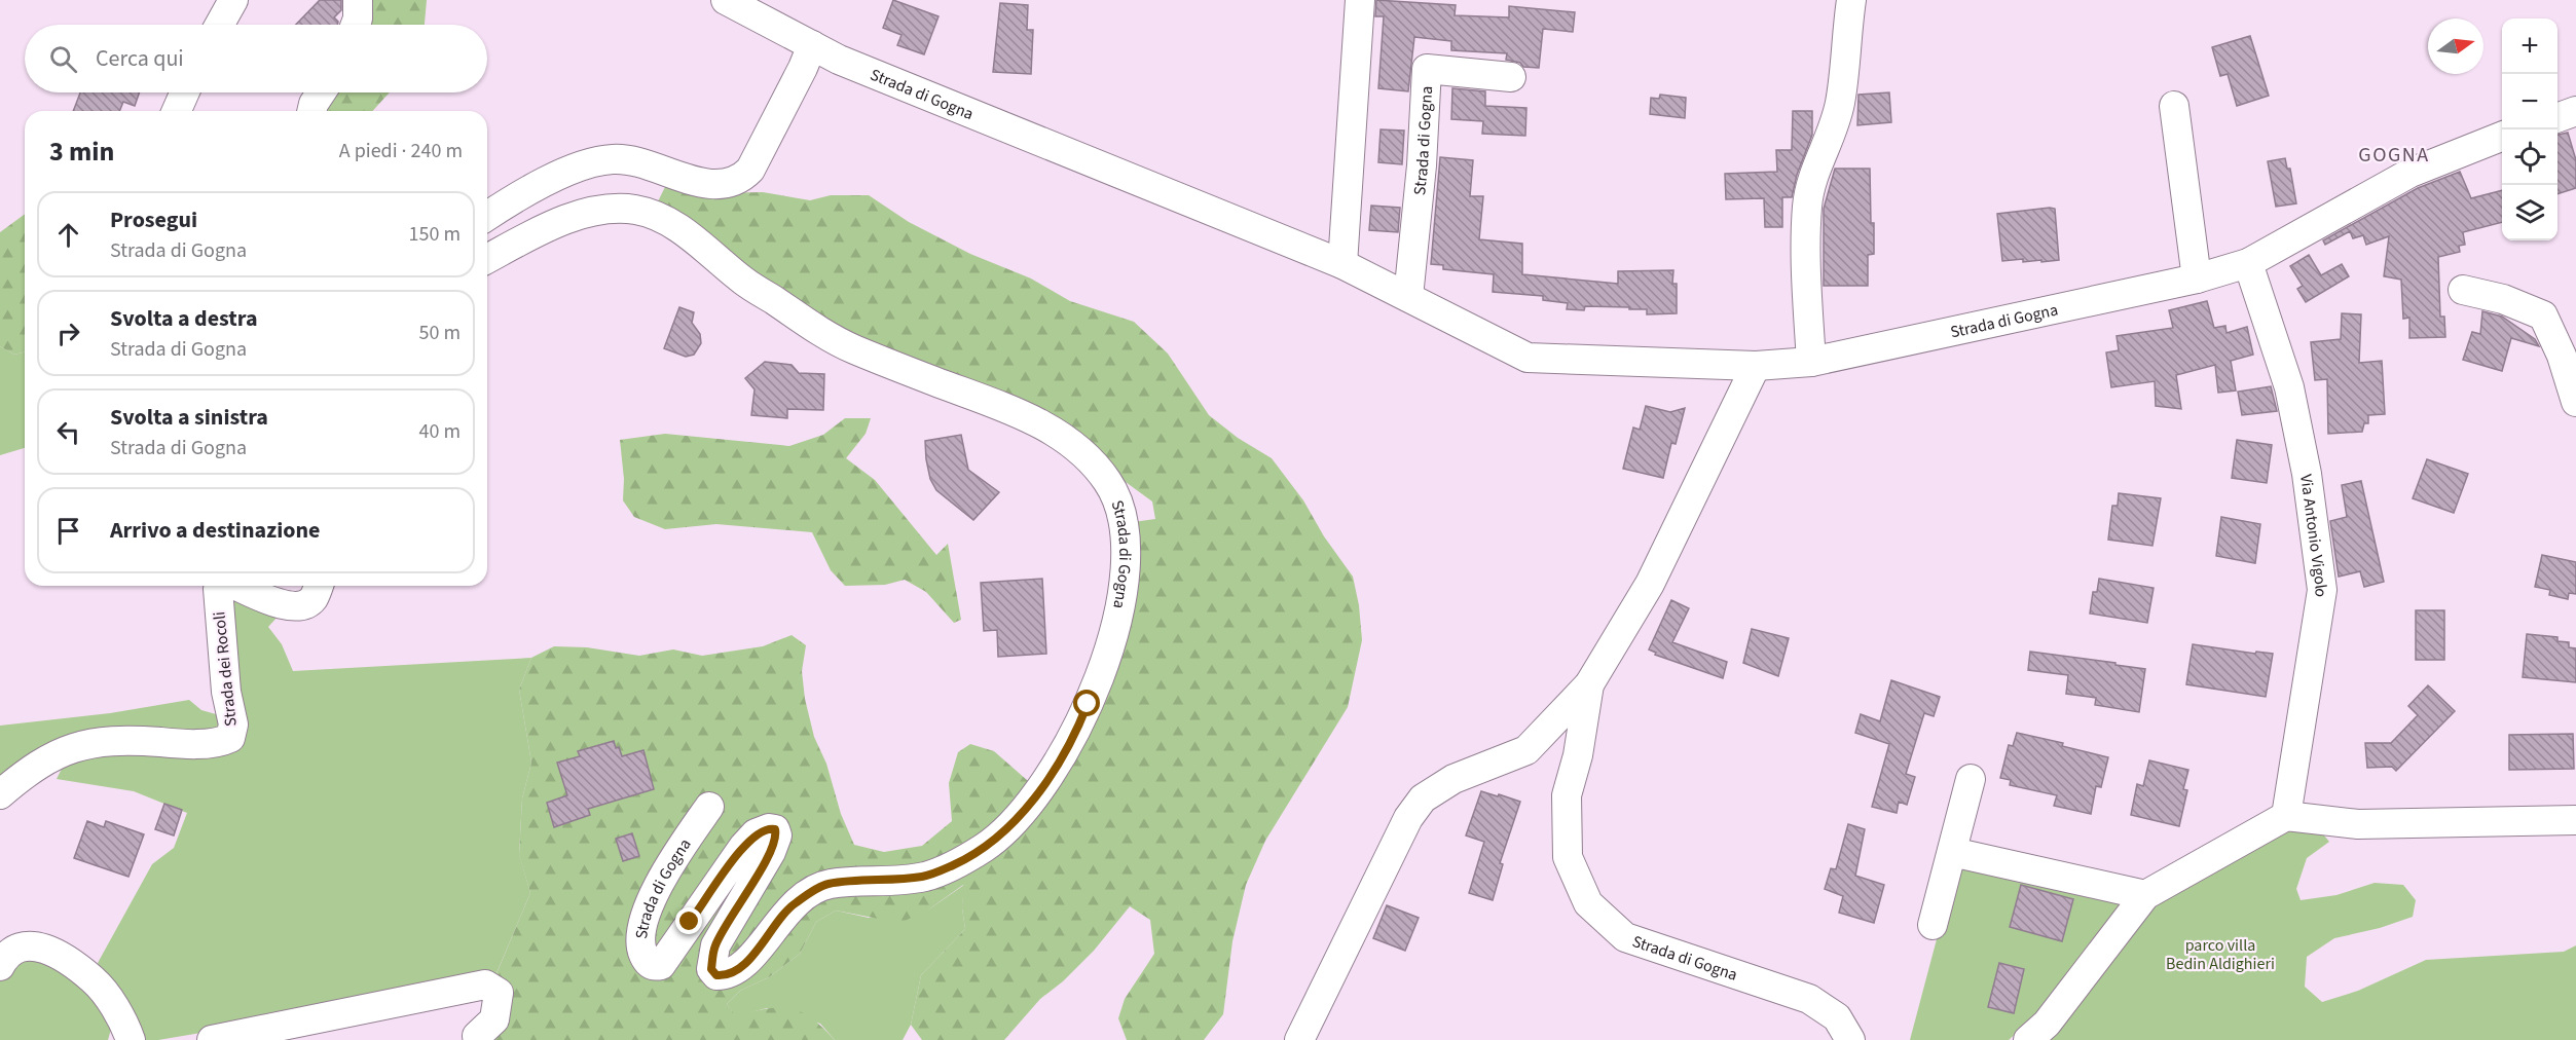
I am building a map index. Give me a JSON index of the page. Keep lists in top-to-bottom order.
{
  "streets": {
    "street": ["Strada di Gogna", "Via Antonio Vigolo", "Strada dei Rocoli"]
  },
  "crossings": [
    ["Strada di Gogna", "Via Antonio Vigolo"]
  ],
  "districts": ["GOGNA"],
  "parks": ["parco villa Bedin Aldighieri"],
  "north": "right",
  "page": {
    "map_buttons": ["+", "−"],
    "search": "Cerca qui",
    "heading": ["3 min", "A piedi · 240 m"],
    "list": [
      ["Prosegui", "Strada di Gogna", "150 m"],
      ["Svolta a destra", "Strada di Gogna", "50 m"],
      ["Svolta a sinistra", "Strada di Gogna", "40 m"],
      "Arrivo a destinazione"
    ]
  }
}
